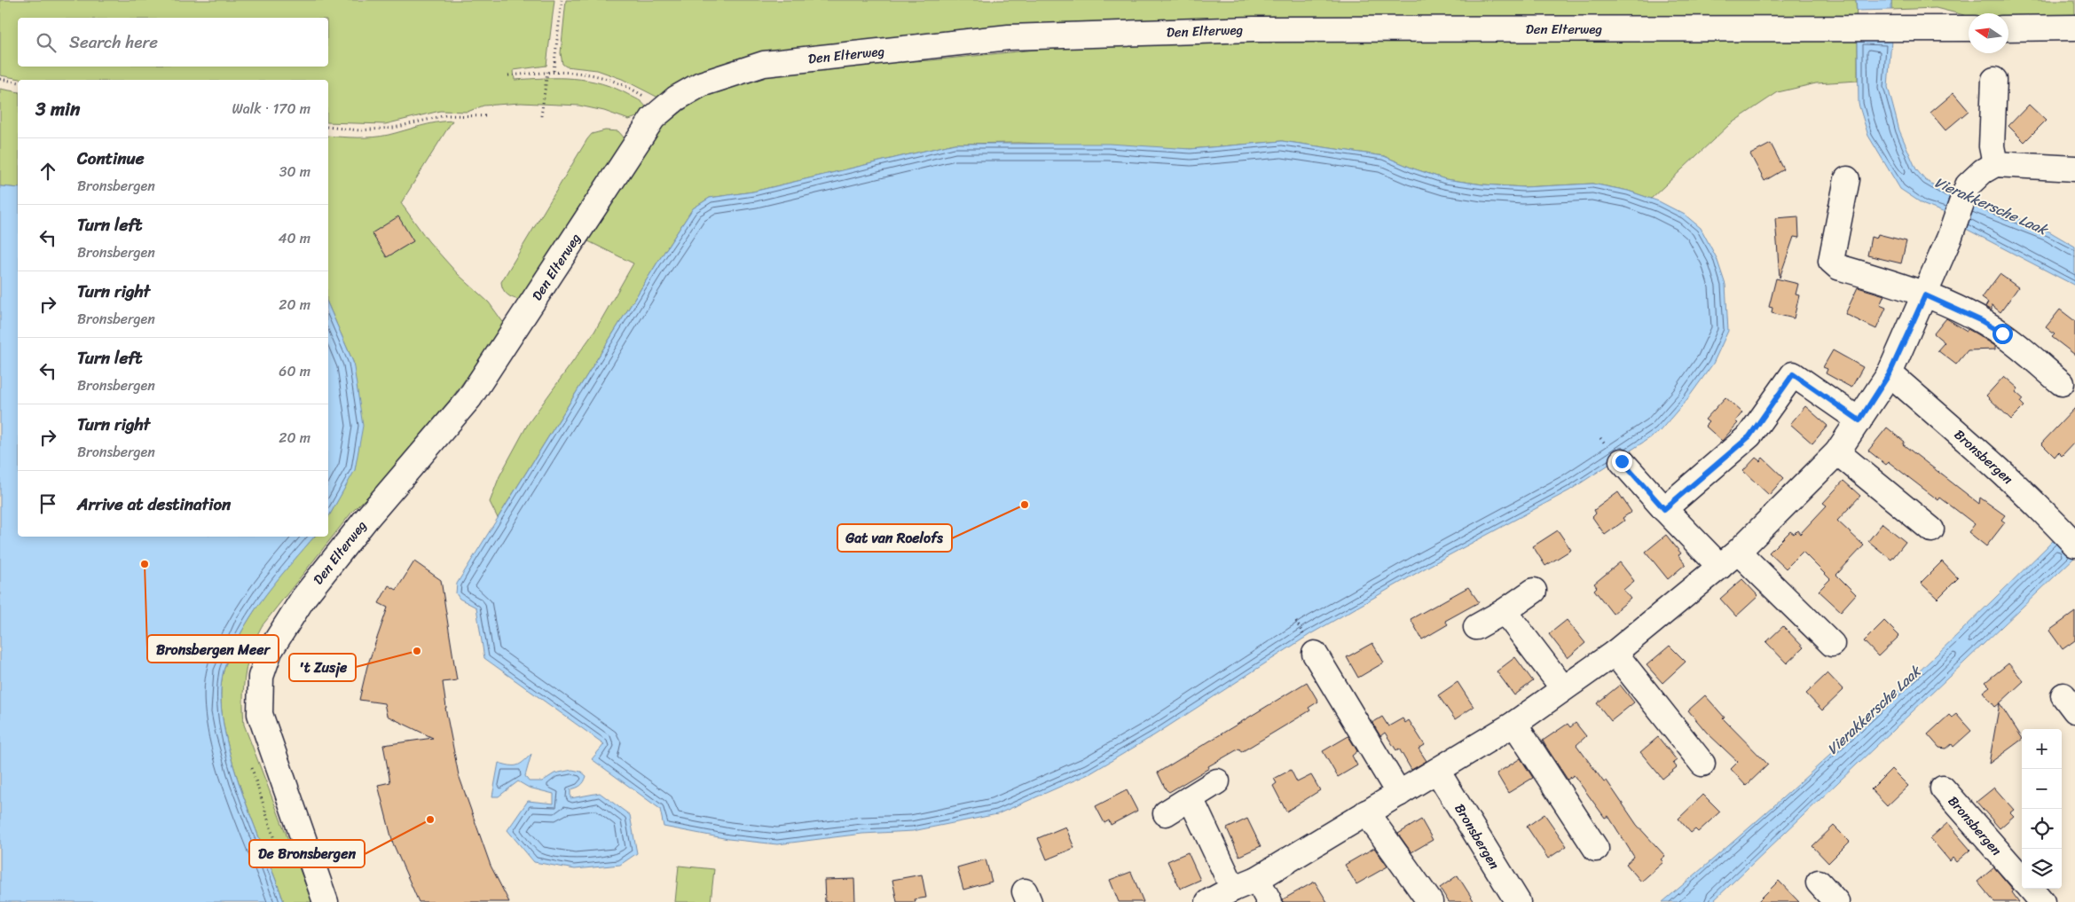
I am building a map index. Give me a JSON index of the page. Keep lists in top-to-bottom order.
{
  "streets": {
    "street": ["Den Elterweg", "Bronsbergen"]
  },
  "water": ["Vierakkersche Laak"],
  "places": [
    "Gat van Roelofs",
    "Bronsbergen Meer",
    "'t Zusje",
    "De Bronsbergen"
  ],
  "north": "left",
  "page": {
    "search": "Search here",
    "heading": ["3 min", "Walk · 170 m"],
    "list": [
      ["Continue", "Bronsbergen", "30 m"],
      ["Turn left", "Bronsbergen", "40 m"],
      ["Turn right", "Bronsbergen", "20 m"],
      ["Turn left", "Bronsbergen", "60 m"],
      ["Turn right", "Bronsbergen", "20 m"],
      "Arrive at destination"
    ],
    "map_buttons": ["+", "−"]
  }
}
